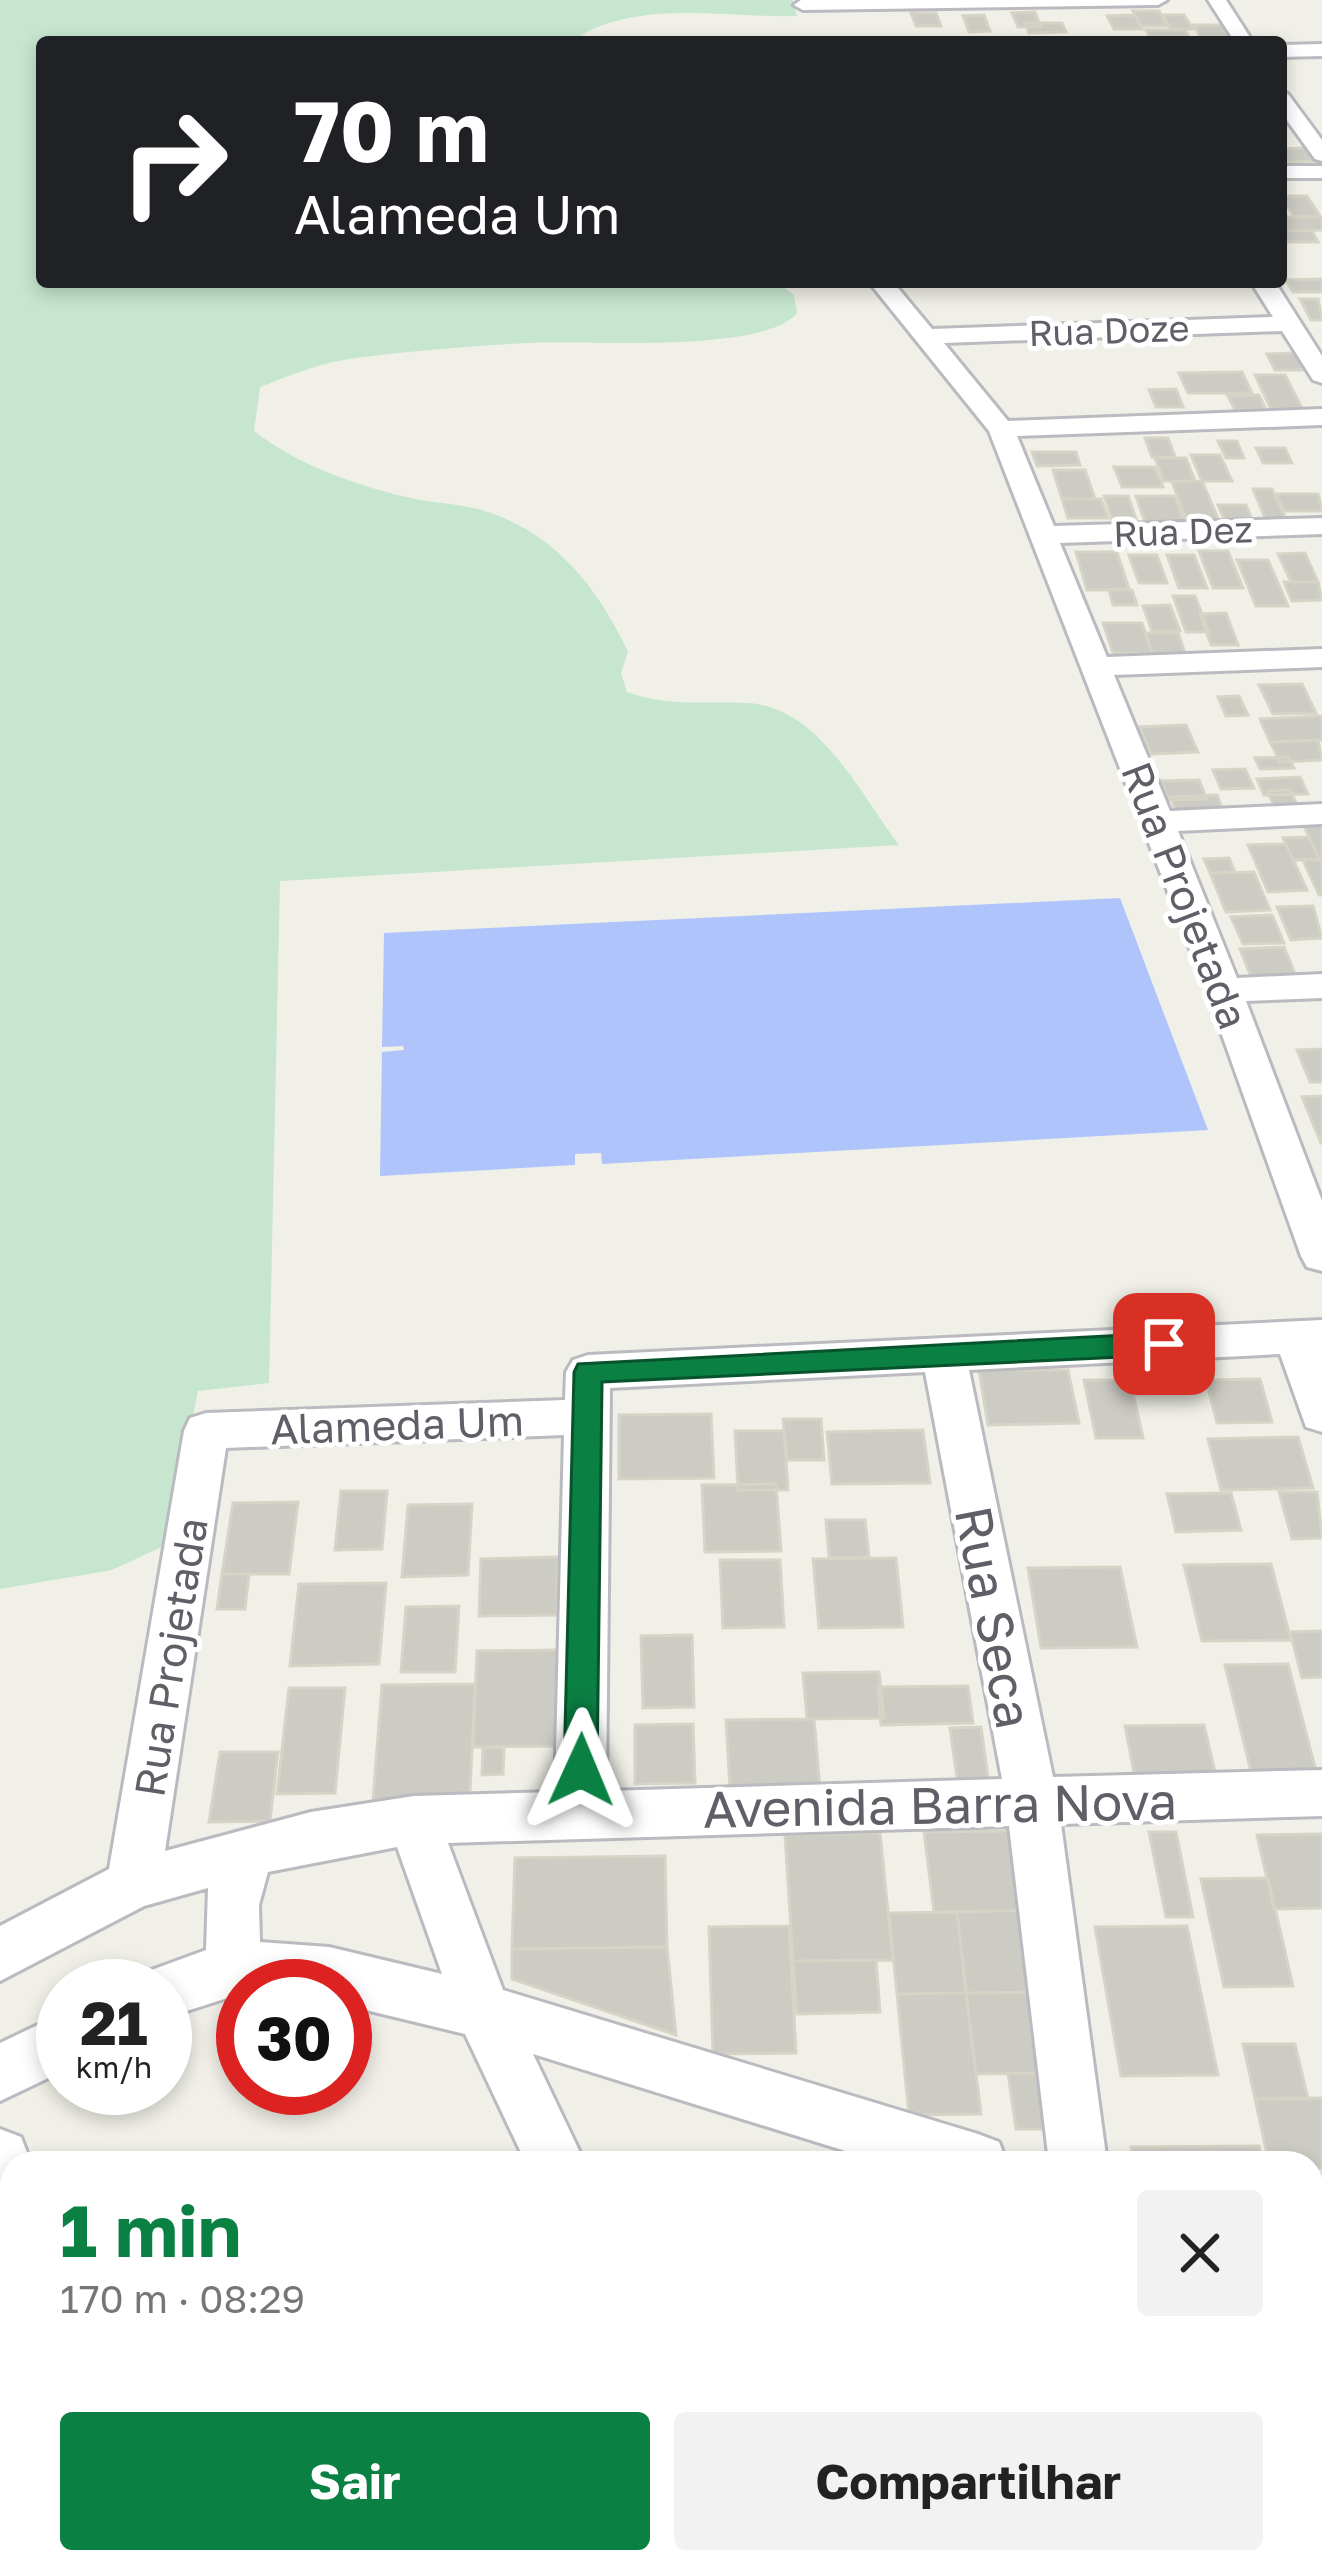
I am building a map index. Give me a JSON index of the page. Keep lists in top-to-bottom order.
{
  "streets": {
    "street": [
      "Rua Doze",
      "Rua Dez",
      "Rua Projetada",
      "Alameda Um",
      "Rua Seca",
      "Avenida Barra Nova"
    ]
  },
  "crossings": [
    ["Rua Doze", "Rua Projetada"],
    ["Rua Dez", "Rua Projetada"],
    ["Rua Projetada", "Alameda Um"],
    ["Rua Projetada", "Avenida Barra Nova"],
    ["Alameda Um", "Rua Seca"],
    ["Rua Seca", "Avenida Barra Nova"]
  ],
  "page": {
    "turn": ["70 m", "Alameda Um"],
    "speed": "21 km/h",
    "limit": "30",
    "heading": ["1 min", "170 m · 08:29"],
    "buttons": ["Sair", "Compartilhar"]
  }
}
